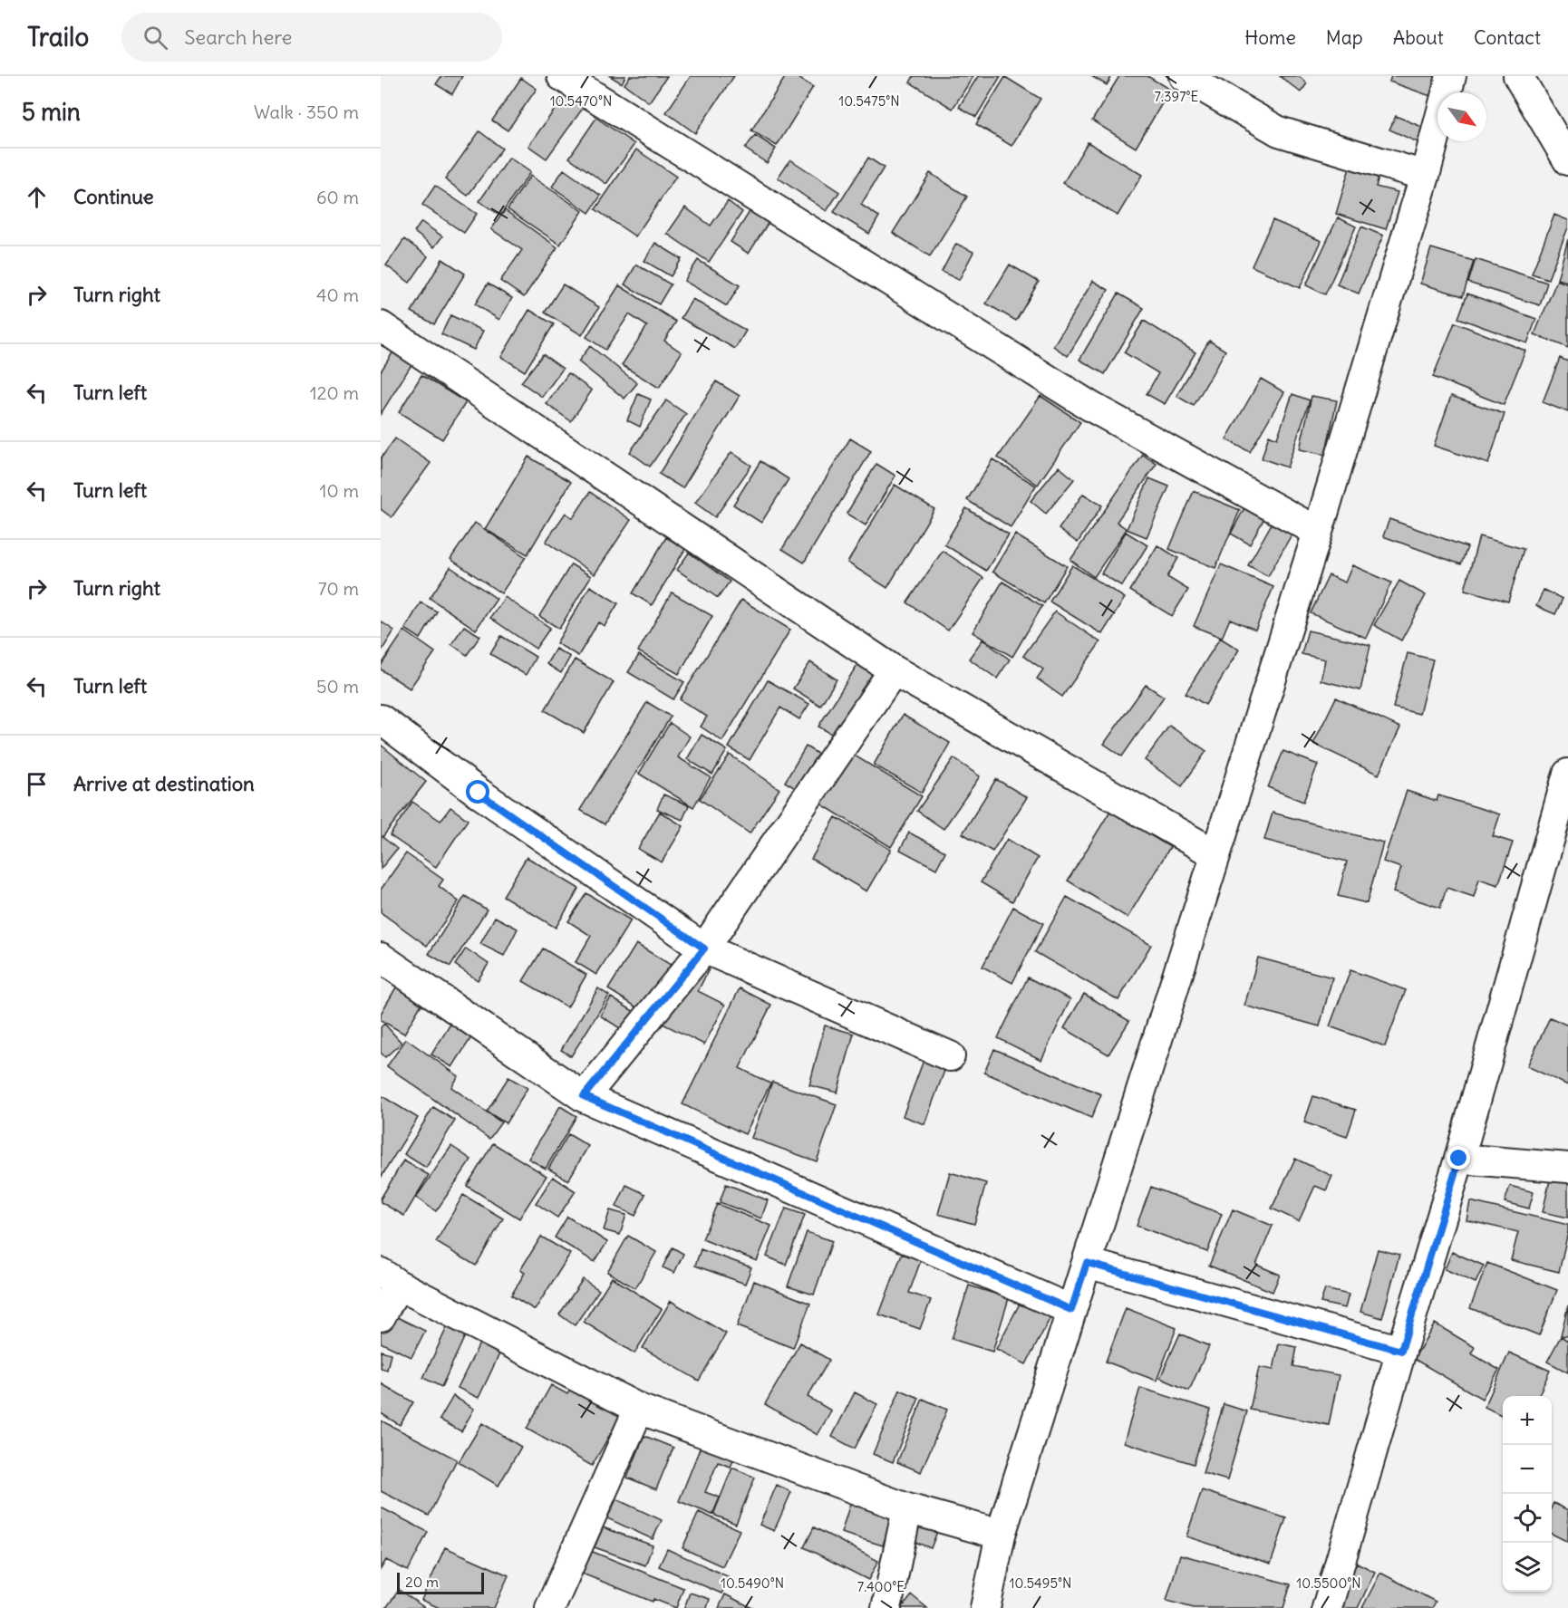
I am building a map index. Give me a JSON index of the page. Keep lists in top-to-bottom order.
{
  "scale_bar": "20 m",
  "north": "bottom right",
  "page": {
    "header": "Trailo",
    "search": "Search here",
    "nav": [
      "Home",
      "Map",
      "About",
      "Contact"
    ],
    "heading": ["5 min", "Walk · 350 m"],
    "list": [
      ["Continue", "60 m"],
      ["Turn right", "40 m"],
      ["Turn left", "120 m"],
      ["Turn left", "10 m"],
      ["Turn right", "70 m"],
      ["Turn left", "50 m"],
      "Arrive at destination"
    ],
    "map_buttons": ["+", "−"],
    "scale": "20 m"
  },
  "coordinates": [
    "7.397°E",
    "10.5470°N",
    "10.5475°N",
    "10.5490°N",
    "10.5495°N",
    "10.5500°N",
    "7.400°E"
  ]
}
